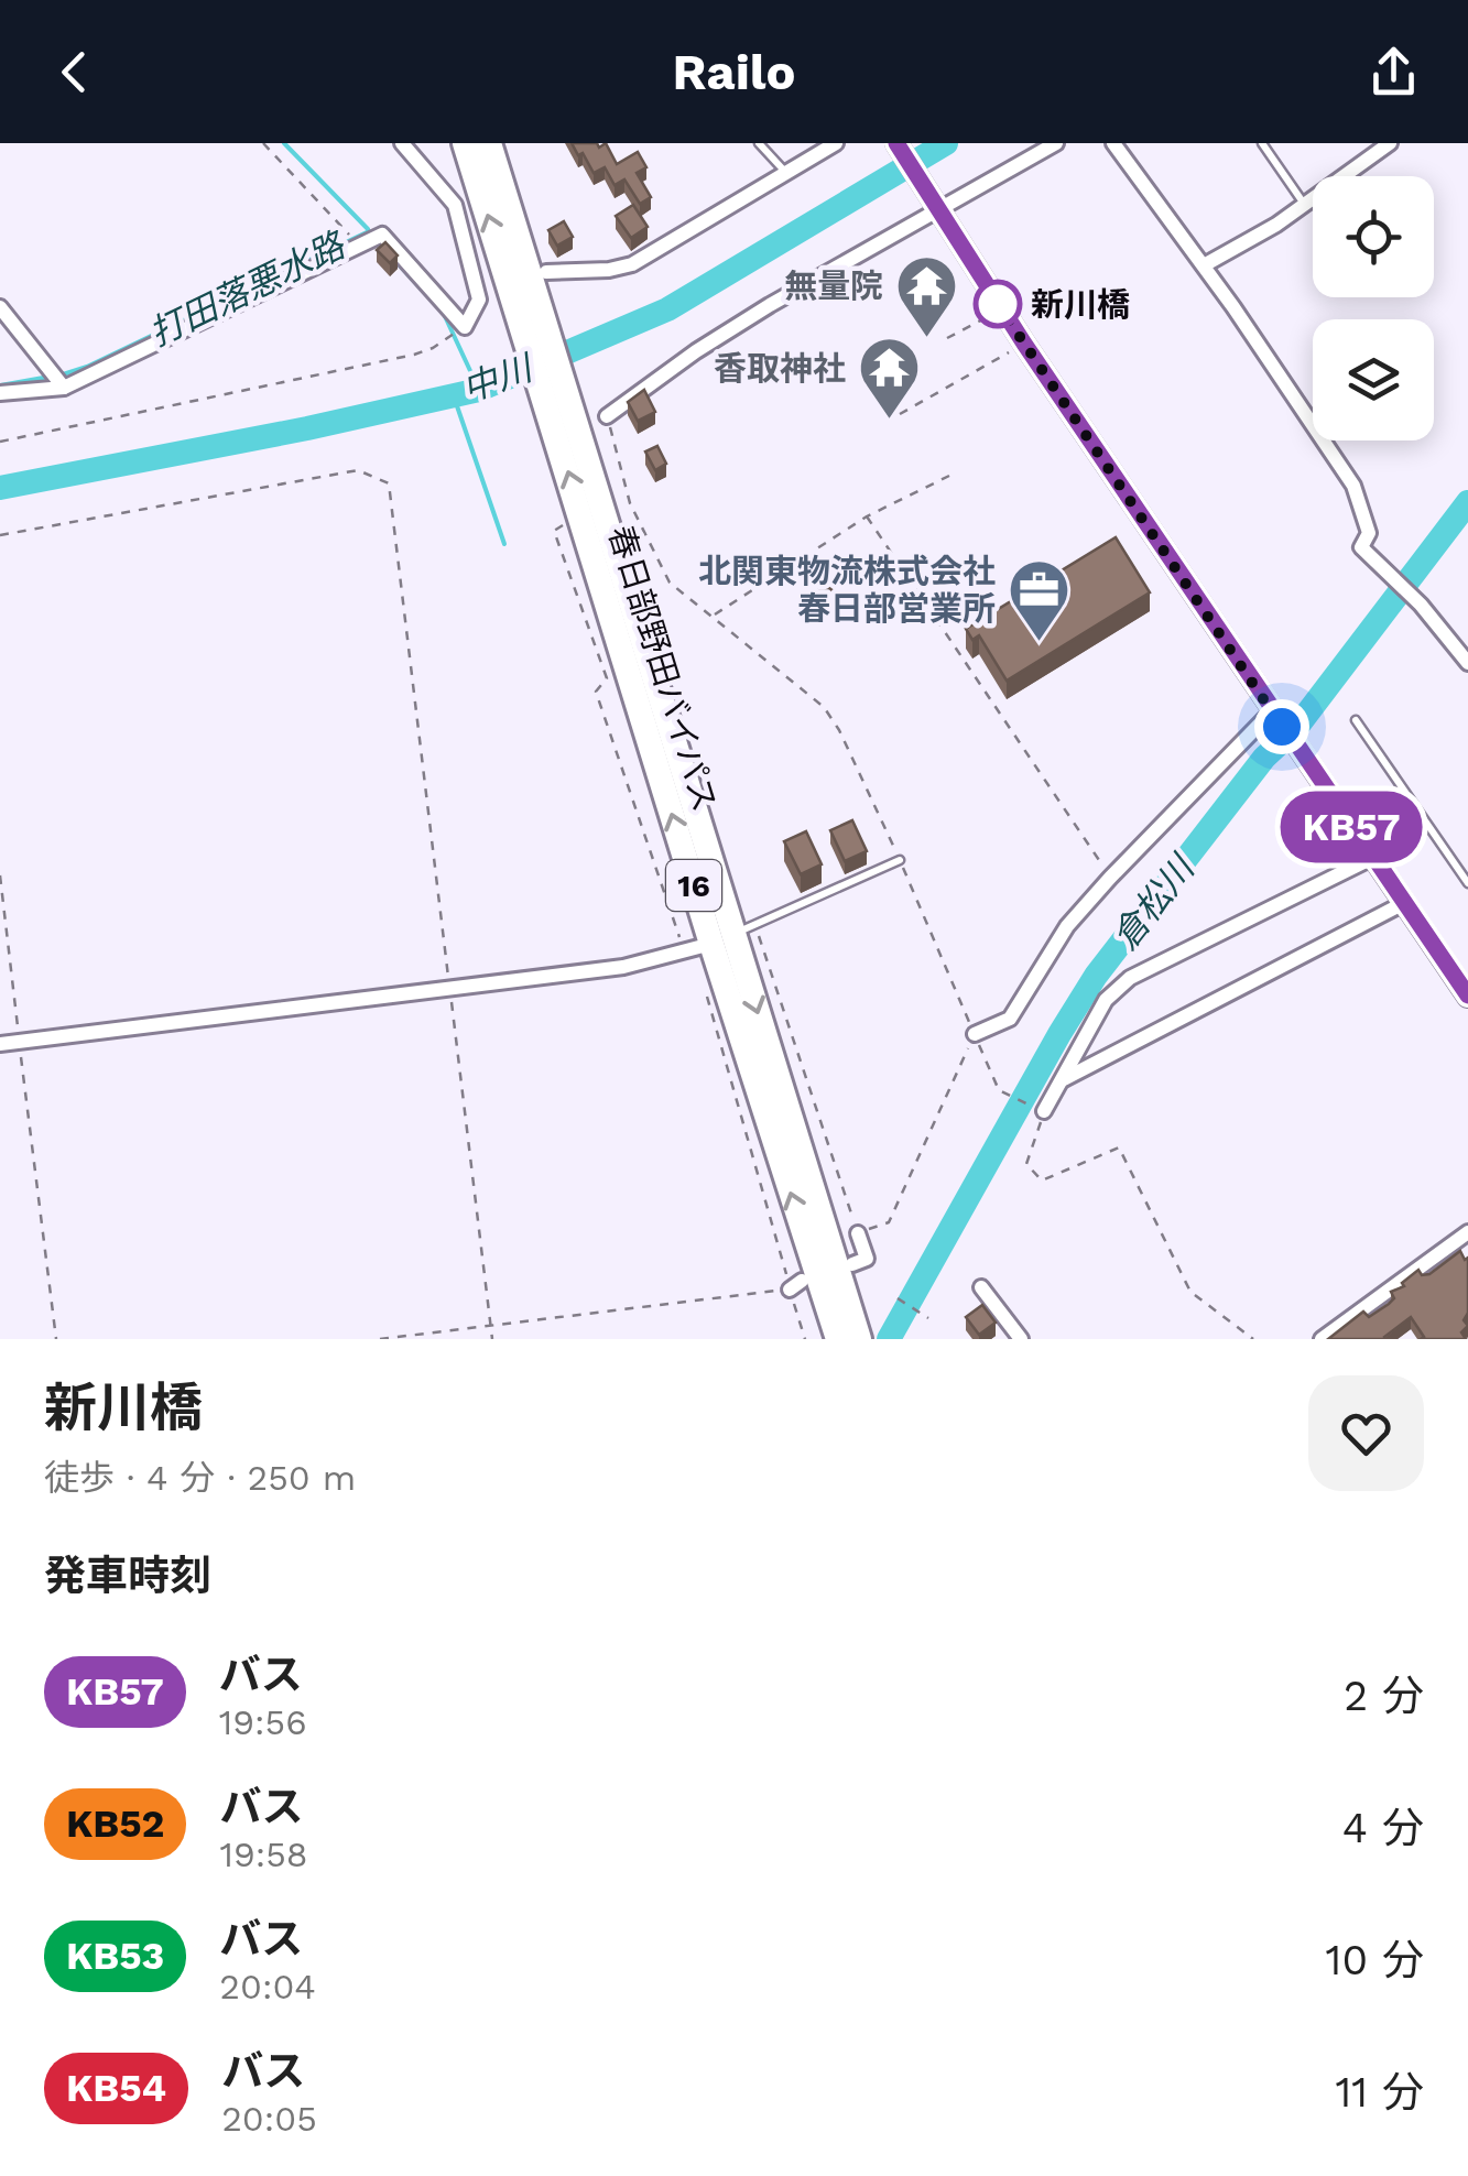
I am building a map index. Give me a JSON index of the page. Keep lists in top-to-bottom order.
{
  "streets": {
    "highway": ["春日部野田バイパス", "16"]
  },
  "water": ["打田落悪水路", "中川", "倉松川"],
  "places": {
    "other": ["新川橋"],
    "temple": ["無量院", "香取神社"],
    "office": ["北関東物流株式会社 春日部営業所"]
  },
  "lines": ["bus line KB57"],
  "page": {
    "header": "Railo",
    "on_map": "KB57",
    "heading": [
      ["新川橋", "徒歩 · 4 分 · 250 m"],
      "発車時刻"
    ],
    "list": [
      {
        "mark": "KB57",
        "name": "バス",
        "note": "19:56",
        "value": "2 分"
      },
      {
        "mark": "KB52",
        "name": "バス",
        "note": "19:58",
        "value": "4 分"
      },
      {
        "mark": "KB53",
        "name": "バス",
        "note": "20:04",
        "value": "10 分"
      },
      {
        "mark": "KB54",
        "name": "バス",
        "note": "20:05",
        "value": "11 分"
      }
    ]
  }
}
